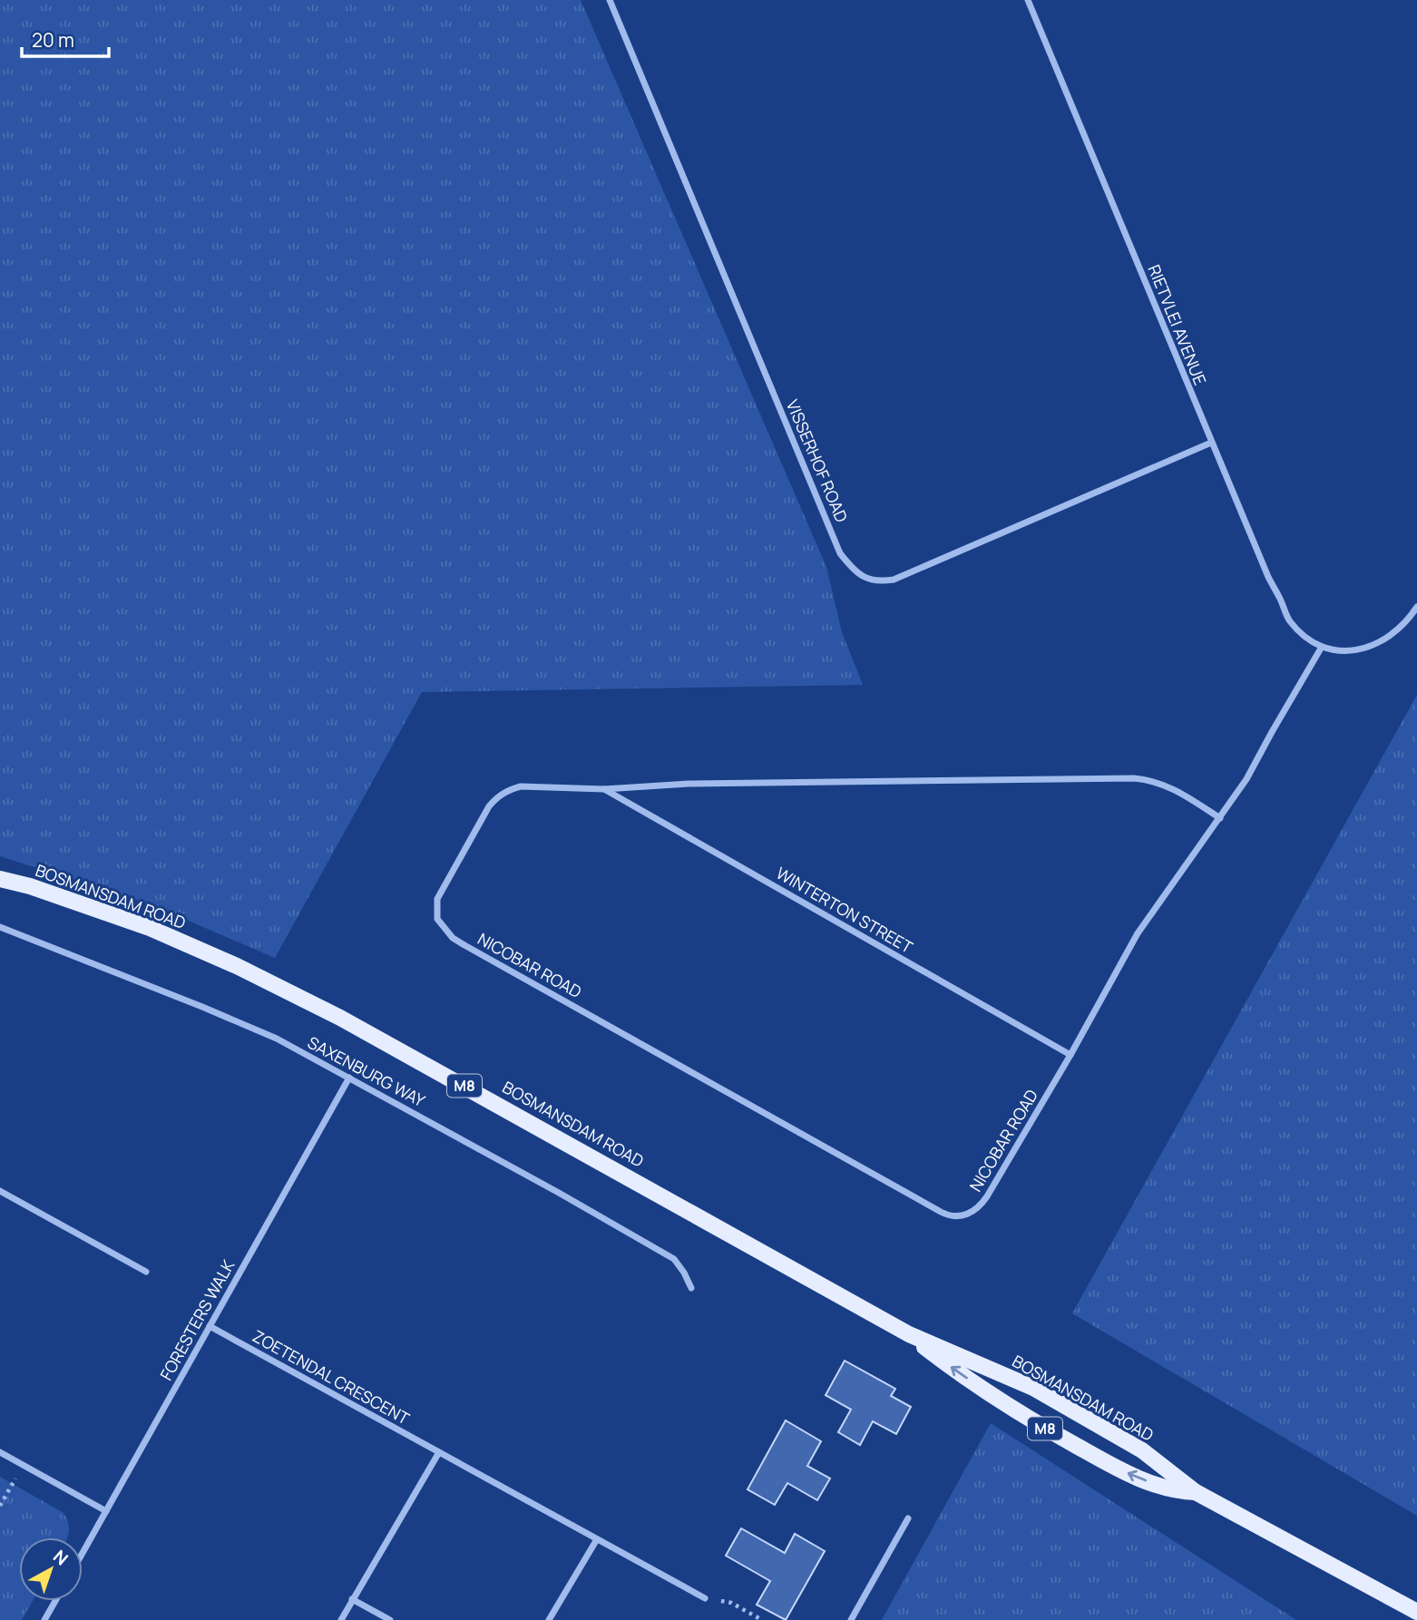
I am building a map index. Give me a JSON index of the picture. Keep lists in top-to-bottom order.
{
  "streets": {
    "main road": ["BOSMANSDAM ROAD", "M8"],
    "street": [
      "RIETVLEI AVENUE",
      "VISSERHOF ROAD",
      "WINTERTON STREET",
      "NICOBAR ROAD",
      "SAXENBURG WAY",
      "FORESTERS WALK",
      "ZOETENDAL CRESCENT"
    ]
  },
  "crossings": [
    ["RIETVLEI AVENUE", "VISSERHOF ROAD"],
    ["RIETVLEI AVENUE", "NICOBAR ROAD"],
    ["WINTERTON STREET", "NICOBAR ROAD"],
    ["SAXENBURG WAY", "FORESTERS WALK"],
    ["FORESTERS WALK", "ZOETENDAL CRESCENT"]
  ],
  "scale_bar": "20 m",
  "north": "top right"
}
